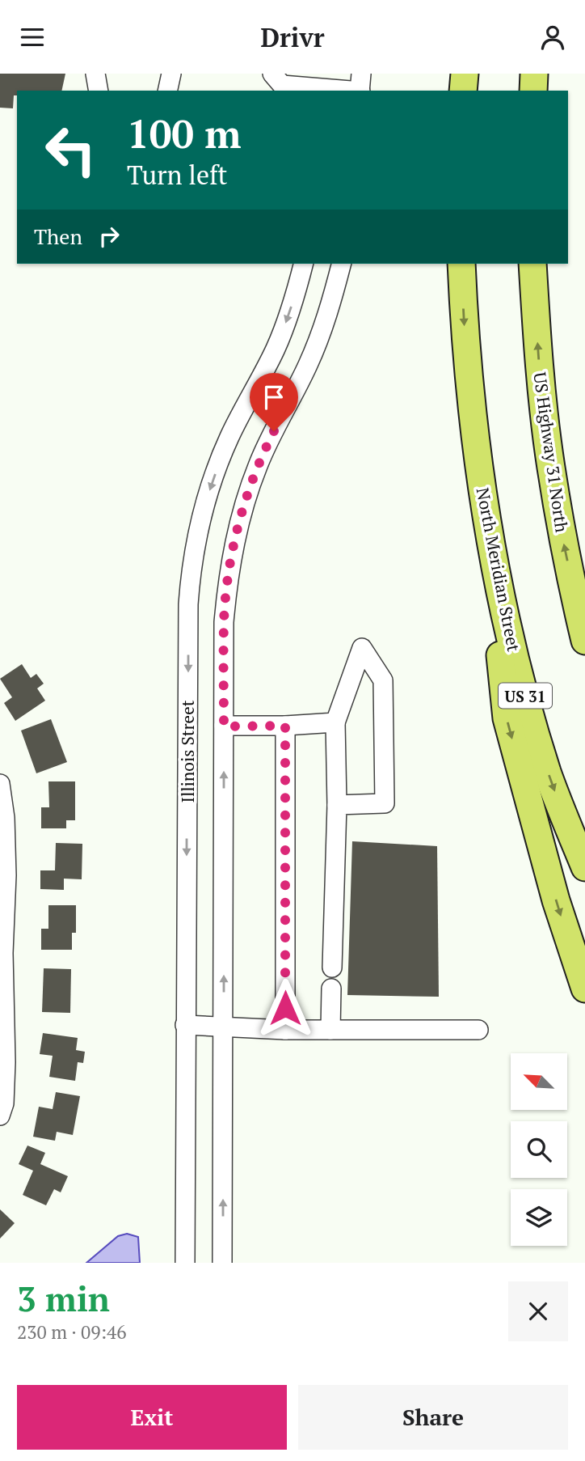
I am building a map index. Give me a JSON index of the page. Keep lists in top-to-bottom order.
{
  "streets": {
    "highway": ["US Highway 31 North", "North Meridian Street", "US 31"],
    "street": ["Illinois Street"]
  },
  "north": "top left",
  "page": {
    "header": "Drivr",
    "turn": ["100 m", "Turn left"],
    "then": "Then",
    "heading": ["3 min", "230 m · 09:46"],
    "buttons": ["Exit", "Share"]
  }
}
